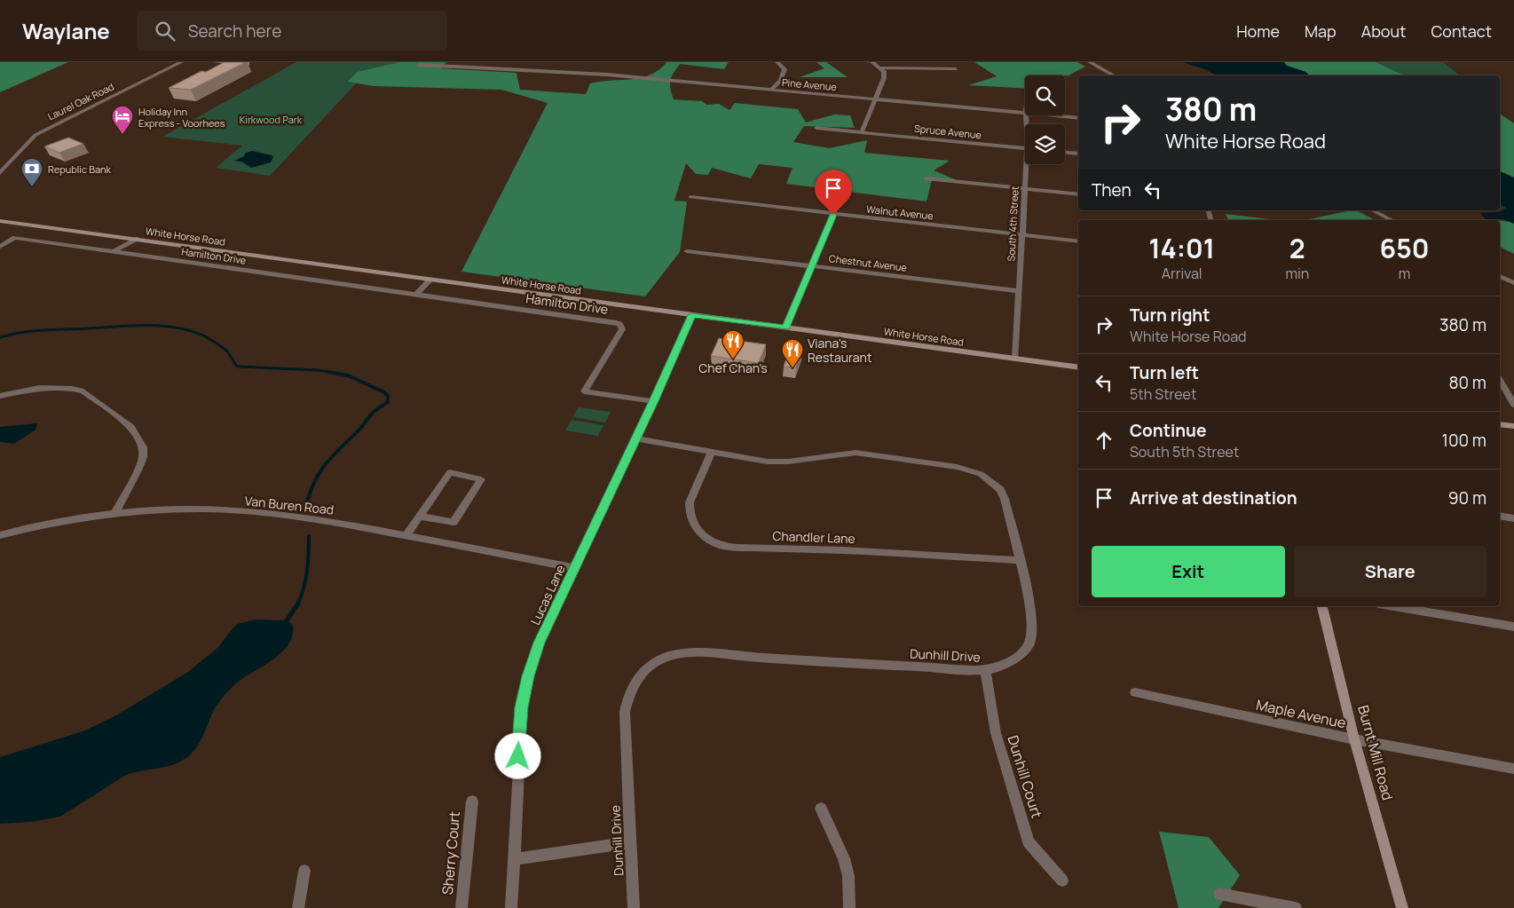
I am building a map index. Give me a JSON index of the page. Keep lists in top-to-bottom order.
{
  "streets": {
    "main road": ["White Horse Road", "Burnt Mill Road"],
    "street": [
      "Pine Avenue",
      "Laurel Oak Road",
      "Spruce Avenue",
      "Walnut Avenue",
      "South 4th Street",
      "Hamilton Drive",
      "Chestnut Avenue",
      "Van Buren Road",
      "Chandler Lane",
      "Lucas Lane",
      "Dunhill Drive",
      "Maple Avenue",
      "Dunhill Court",
      "Sherry Court"
    ]
  },
  "crossings": [
    ["Walnut Avenue", "South 4th Street"],
    ["South 4th Street", "White Horse Road"],
    ["South 4th Street", "Chestnut Avenue"],
    ["White Horse Road", "Lucas Lane"],
    ["Hamilton Drive", "Lucas Lane"],
    ["Van Buren Road", "Lucas Lane"],
    ["Chandler Lane", "Dunhill Drive"],
    ["Lucas Lane", "Dunhill Drive"],
    ["Dunhill Drive", "Dunhill Court"],
    ["Maple Avenue", "Burnt Mill Road"]
  ],
  "parks": ["Kirkwood Park"],
  "places": {
    "hotel": ["Holiday Inn Express - Voorhees"],
    "bank": ["Republic Bank"],
    "restaurant": ["Chef Chan's", "Viana's Restaurant"]
  },
  "page": {
    "header": "Waylane",
    "search": "Search here",
    "nav": [
      "Home",
      "Map",
      "About",
      "Contact"
    ],
    "turn": ["380 m", "White Horse Road"],
    "then": "Then",
    "eta": [
      "14:01",
      "Arrival",
      "2",
      "min",
      "650",
      "m"
    ],
    "list": [
      {
        "name": "Turn right",
        "note": "White Horse Road",
        "value": "380 m"
      },
      {
        "name": "Turn left",
        "note": "5th Street",
        "value": "80 m"
      },
      {
        "name": "Continue",
        "note": "South 5th Street",
        "value": "100 m"
      },
      {
        "name": "Arrive at destination",
        "value": "90 m"
      }
    ],
    "buttons": ["Exit", "Share"]
  }
}
